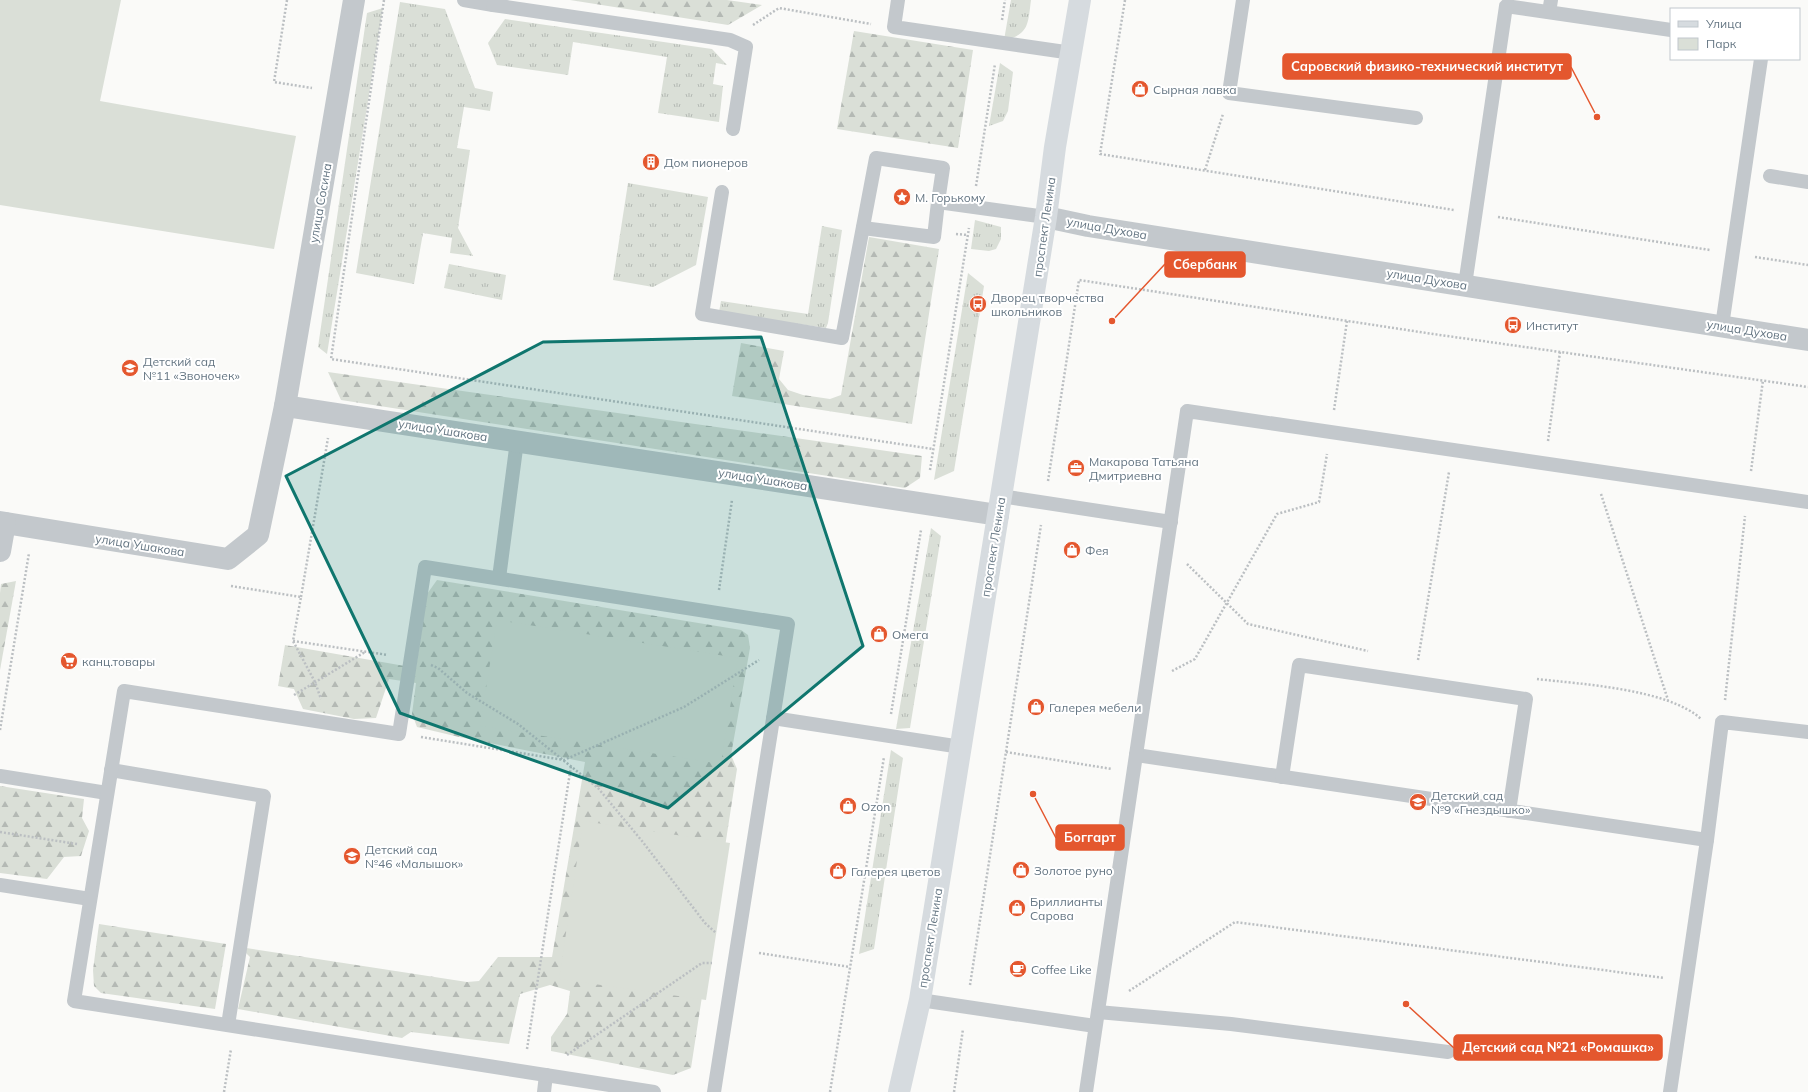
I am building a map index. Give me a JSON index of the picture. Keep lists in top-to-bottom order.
{
  "streets": {
    "street": [
      "улица Сосина",
      "проспект Ленина",
      "улица Духова",
      "улица Ушакова"
    ]
  },
  "crossings": [
    ["улица Сосина", "улица Ушакова"],
    ["проспект Ленина", "улица Духова"],
    ["проспект Ленина", "улица Ушакова"]
  ],
  "places": {
    "shop": [
      "Сырная лавка",
      "Фея",
      "Омега",
      "Галерея мебели",
      "Ozon",
      "Золотое руно",
      "Галерея цветов",
      "Бриллианты Сарова"
    ],
    "other": [
      "Саровский физико-технический институт",
      "Сбербанк",
      "Боггарт",
      "Детский сад №21 «Ромашка»"
    ],
    "building": ["Дом пионеров"],
    "place": ["М. Горькому"],
    "bus stop": ["Дворец творчества школьников", "Институт"],
    "school or university": ["Детский сад №11 «Звоночек»", "Детский сад №9 «Гнездышко»", "Детский сад №46 «Малышок»"],
    "office": ["Макарова Татьяна Дмитриевна"],
    "supermarket": ["канц.товары"],
    "cafe": ["Coffee Like"]
  },
  "legend": ["Улица", "Парк"]
}
